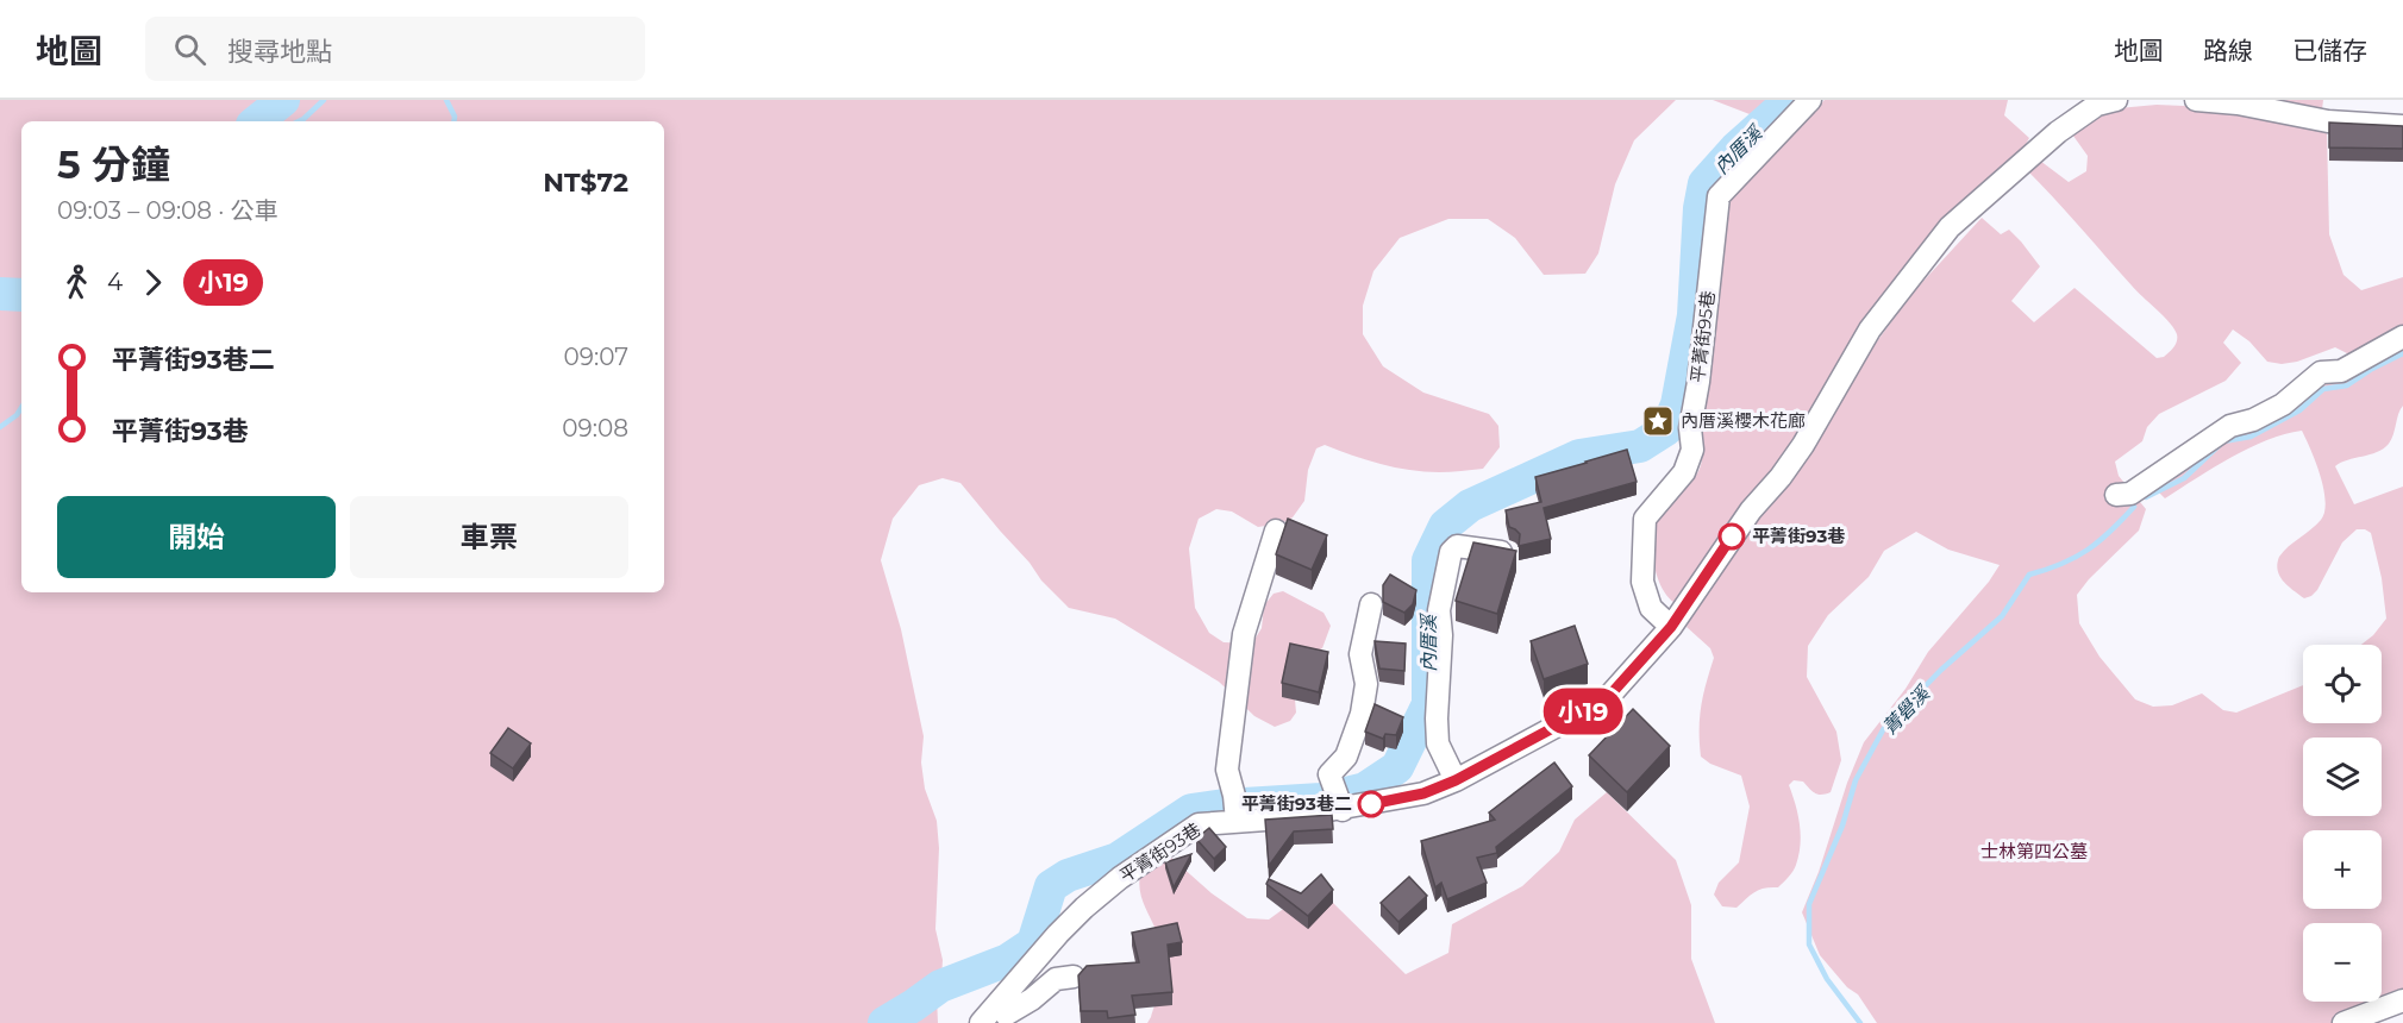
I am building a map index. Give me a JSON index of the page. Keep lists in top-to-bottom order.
{
  "streets": {
    "street": ["平菁街95巷", "平菁街93巷"]
  },
  "crossings": [
    ["平菁街95巷", "平菁街93巷"]
  ],
  "water": ["內厝溪", "菁礐溪"],
  "parks": ["士林第四公墓"],
  "places": {
    "place": ["內厝溪櫻木花廊"],
    "other": ["平菁街93巷", "平菁街93巷二"]
  },
  "lines": ["bus line 小19"],
  "page": {
    "header": "地圖",
    "search": "搜尋地點",
    "nav": ["地圖", "路線", "已儲存"],
    "on_map": "小19",
    "heading": ["5 分鐘", "09:03 – 09:08 · 公車", "NT$72"],
    "legs": ["4", "小19"],
    "list": [
      {
        "name": "平菁街93巷二",
        "value": "09:07"
      },
      {
        "name": "平菁街93巷",
        "value": "09:08"
      }
    ],
    "buttons": ["開始", "車票"],
    "map_buttons": ["+", "−"]
  }
}
